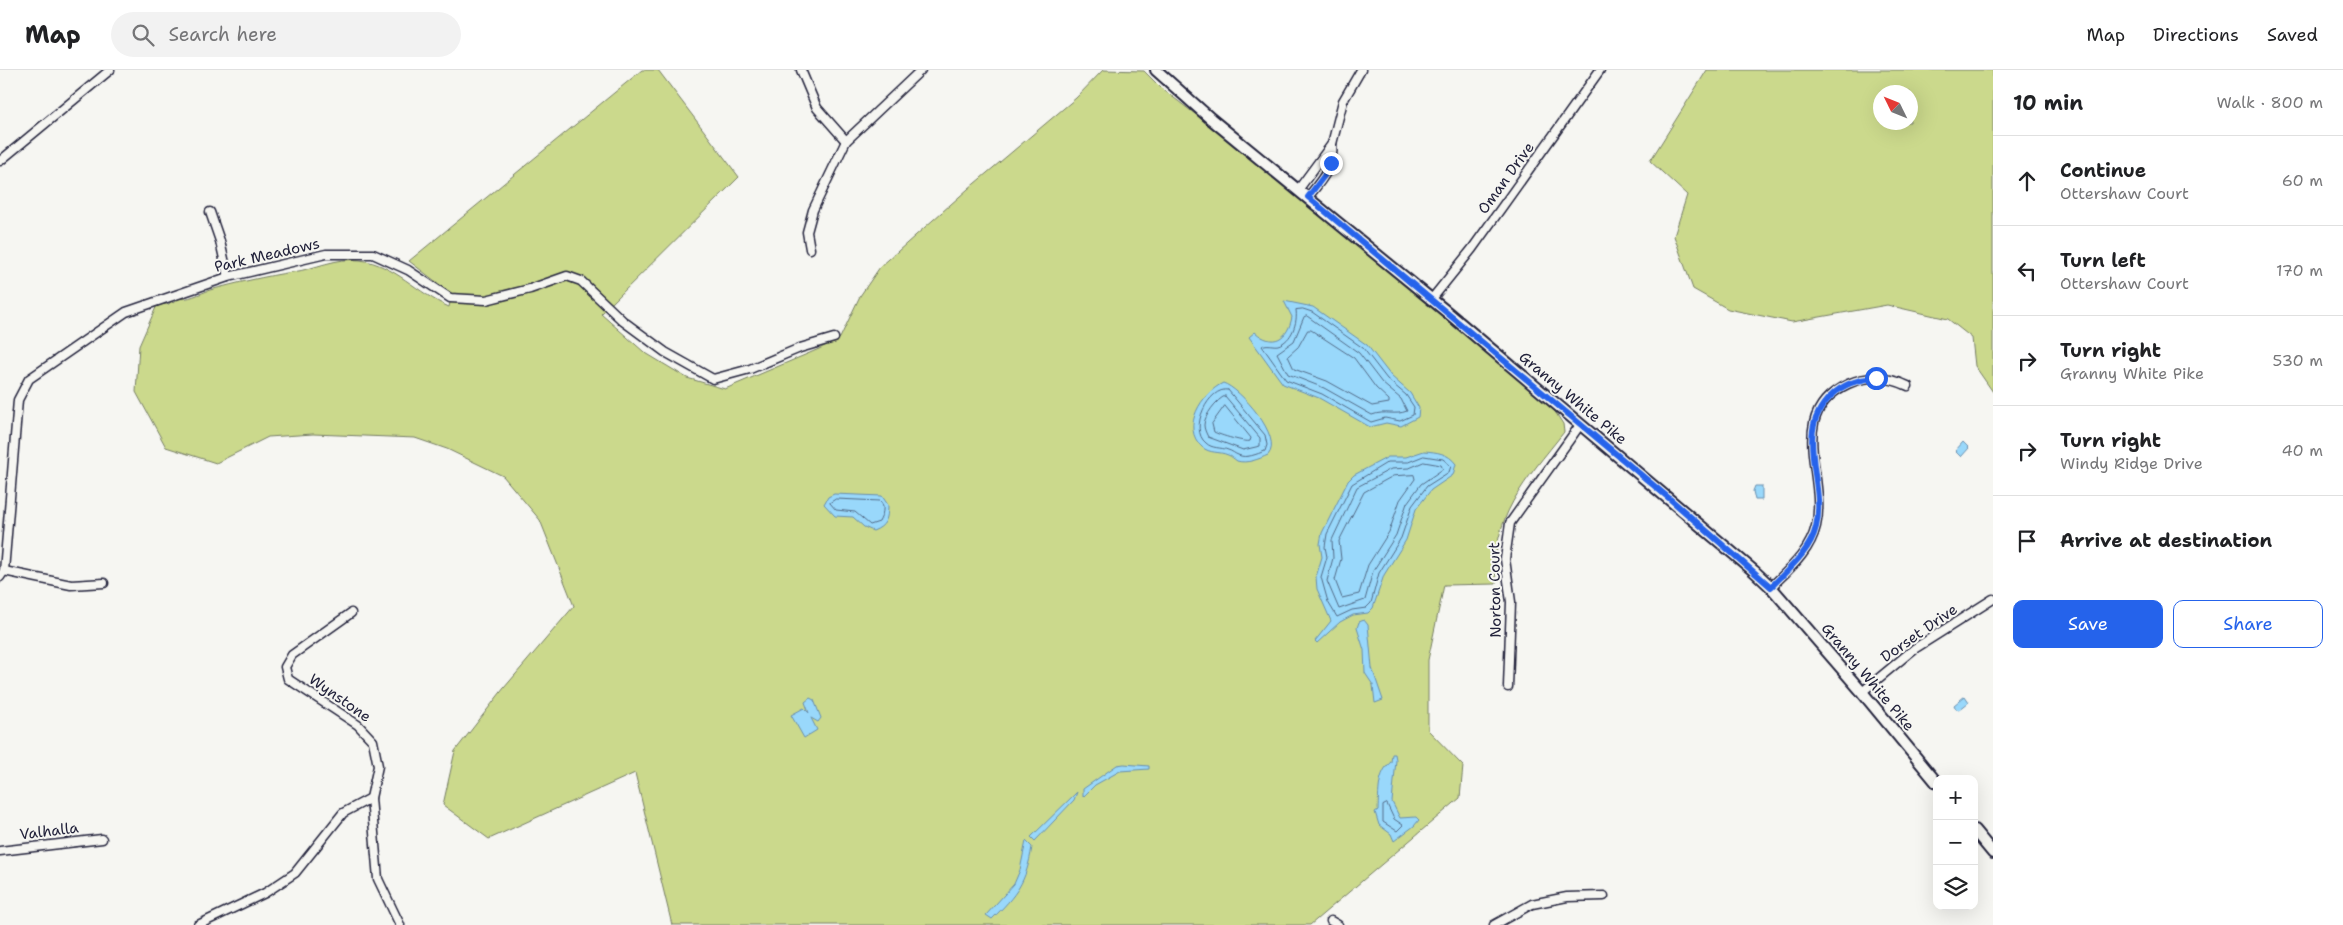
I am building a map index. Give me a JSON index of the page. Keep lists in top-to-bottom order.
{
  "streets": {
    "main road": ["Granny White Pike"],
    "street": [
      "Oman Drive",
      "Park Meadows",
      "Norton Court",
      "Dorset Drive",
      "Wynstone",
      "Valhalla"
    ]
  },
  "crossings": [
    ["Oman Drive", "Granny White Pike"],
    ["Granny White Pike", "Norton Court"],
    ["Granny White Pike", "Dorset Drive"]
  ],
  "north": "top left",
  "page": {
    "header": "Map",
    "search": "Search here",
    "nav": ["Map", "Directions", "Saved"],
    "heading": ["10 min", "Walk · 800 m"],
    "list": [
      ["Continue", "Ottershaw Court", "60 m"],
      ["Turn left", "Ottershaw Court", "170 m"],
      ["Turn right", "Granny White Pike", "530 m"],
      ["Turn right", "Windy Ridge Drive", "40 m"],
      "Arrive at destination"
    ],
    "buttons": ["Save", "Share"],
    "map_buttons": ["+", "−"]
  }
}
